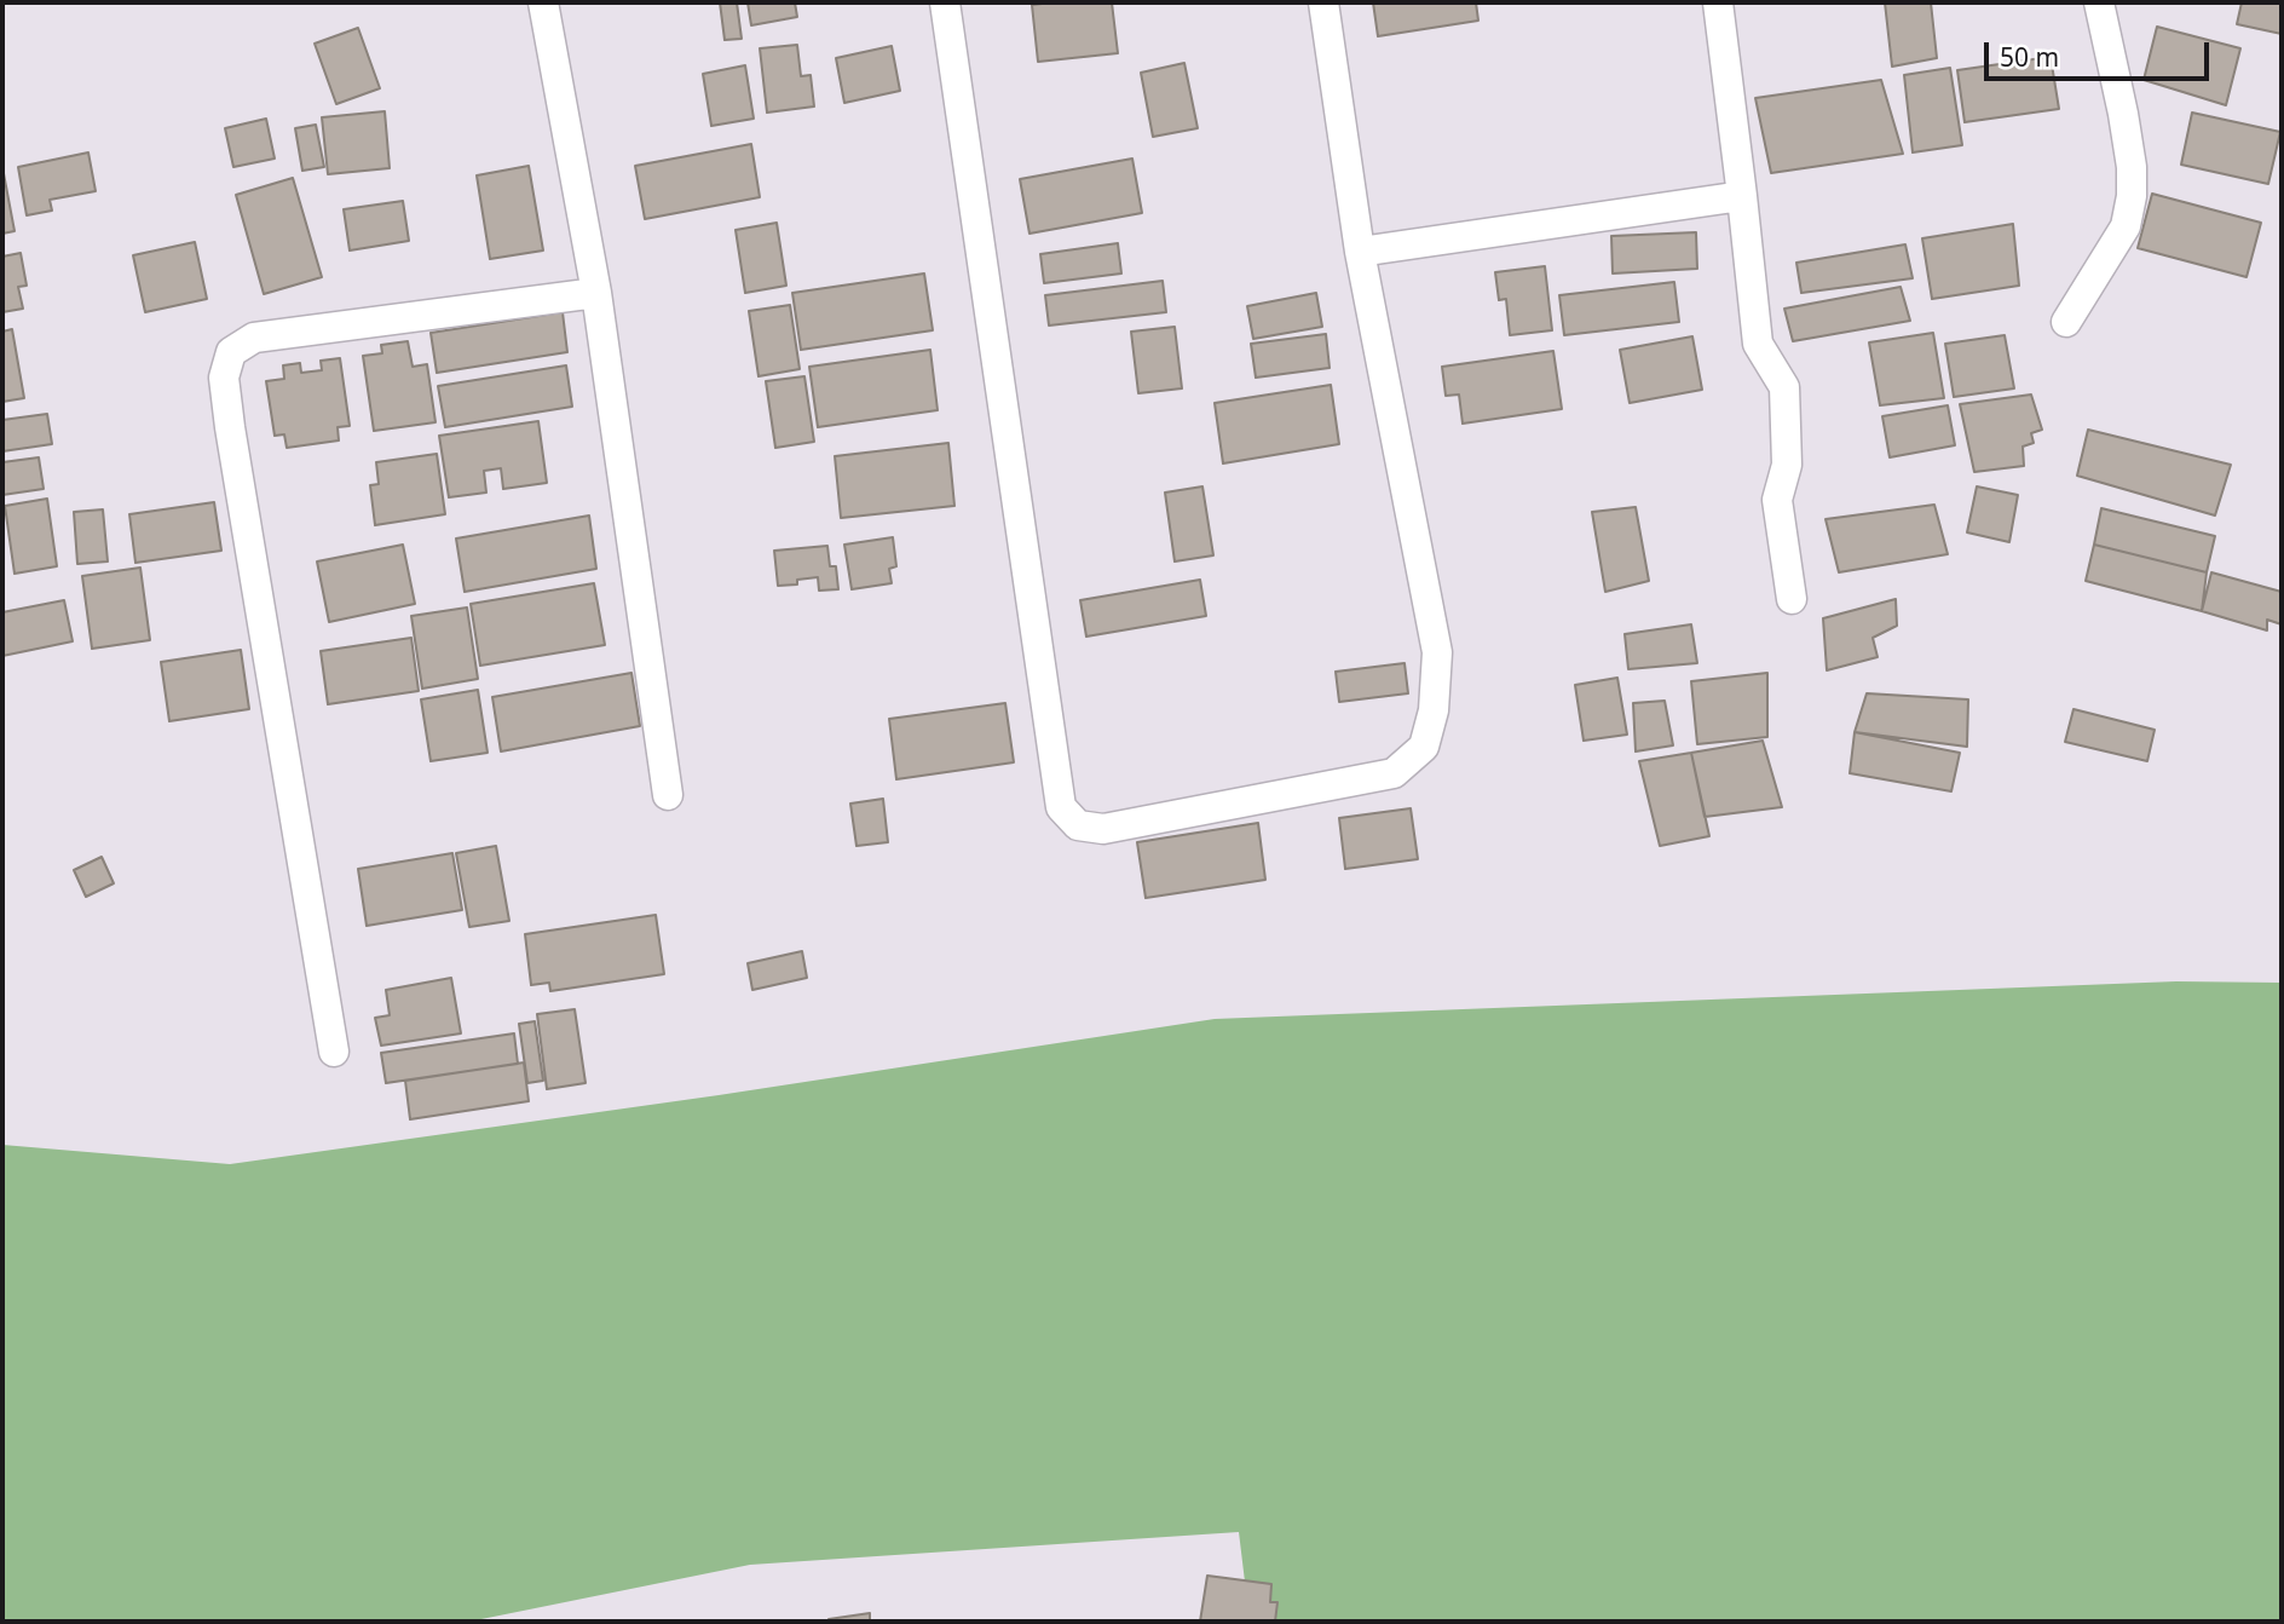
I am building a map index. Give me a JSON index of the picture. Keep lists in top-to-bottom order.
{
  "scale_bar": "50 m"
}
